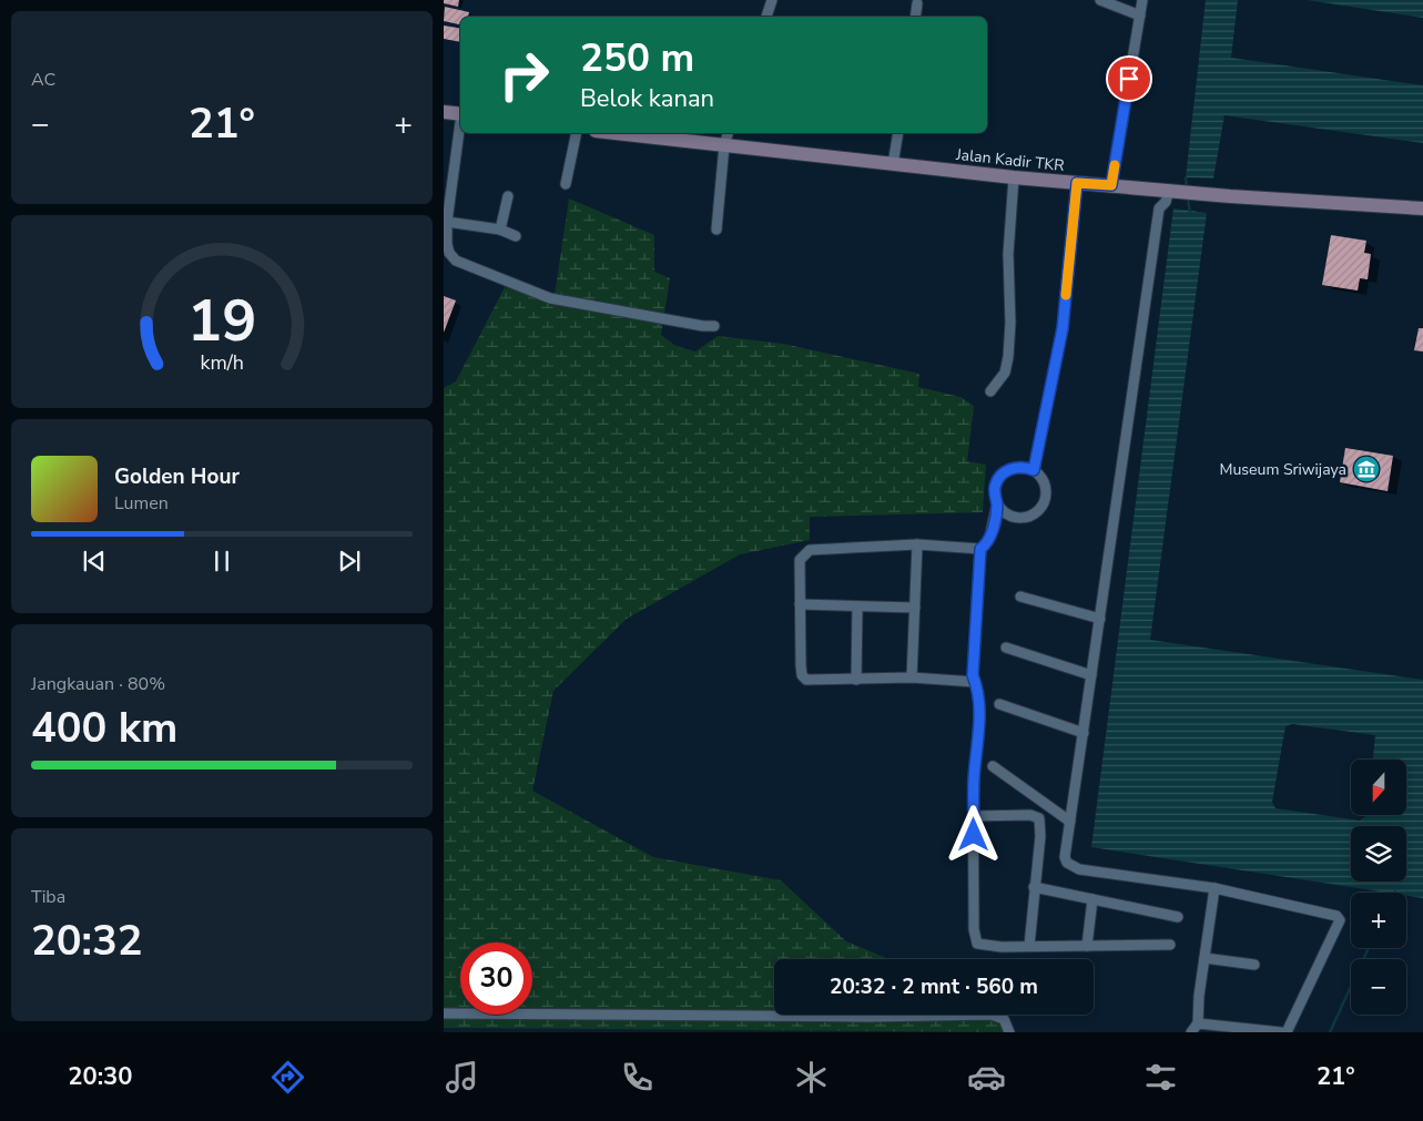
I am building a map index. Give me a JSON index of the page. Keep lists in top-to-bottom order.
{
  "streets": {
    "street": ["Jalan Kadir TKR"]
  },
  "places": {
    "museum": ["Museum Sriwijaya"]
  },
  "north": "bottom",
  "page": {
    "tile": [
      "AC",
      ["Jangkauan · 80%", "400 km"],
      ["Tiba", "20:32"]
    ],
    "turn": ["250 m", "Belok kanan"],
    "heat": ["−", "21°", "+"],
    "song": ["Golden Hour", "Lumen"],
    "map_buttons": ["+", "−"],
    "limit": "30",
    "trip": "20:32 · 2 mnt · 560 m",
    "tabs": ["20:30", "21°"],
    "gauge": ["19", "km/h"]
  }
}
